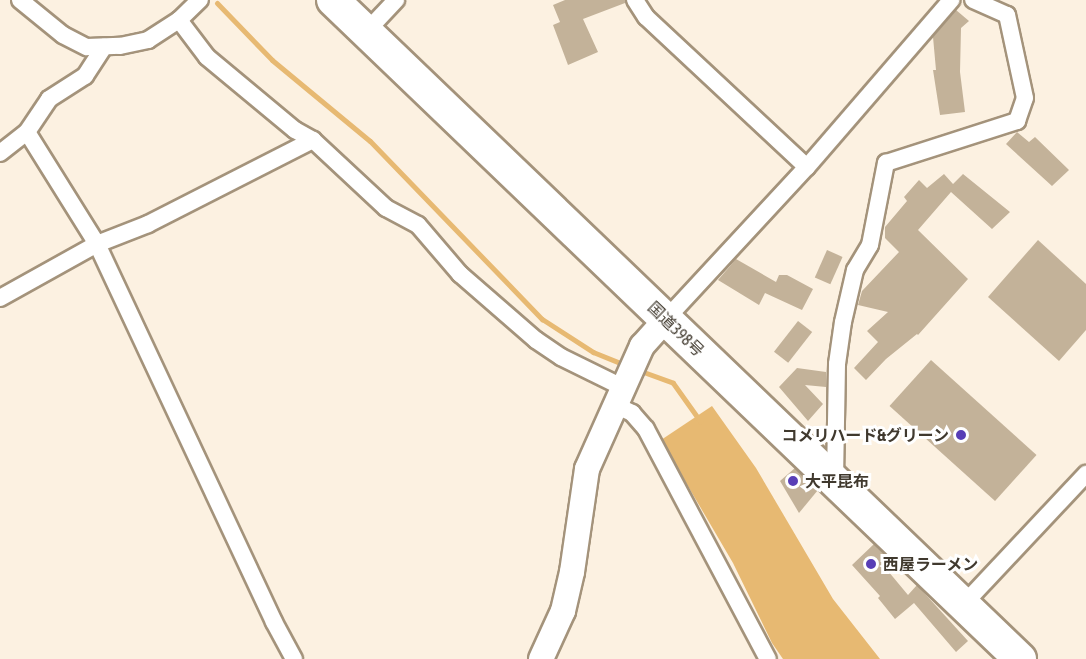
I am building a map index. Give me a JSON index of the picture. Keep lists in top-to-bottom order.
{
  "streets": {
    "highway": ["国道398号"]
  },
  "places": ["コメリハード&グリーン", "大平昆布", "西屋ラーメン"]
}
